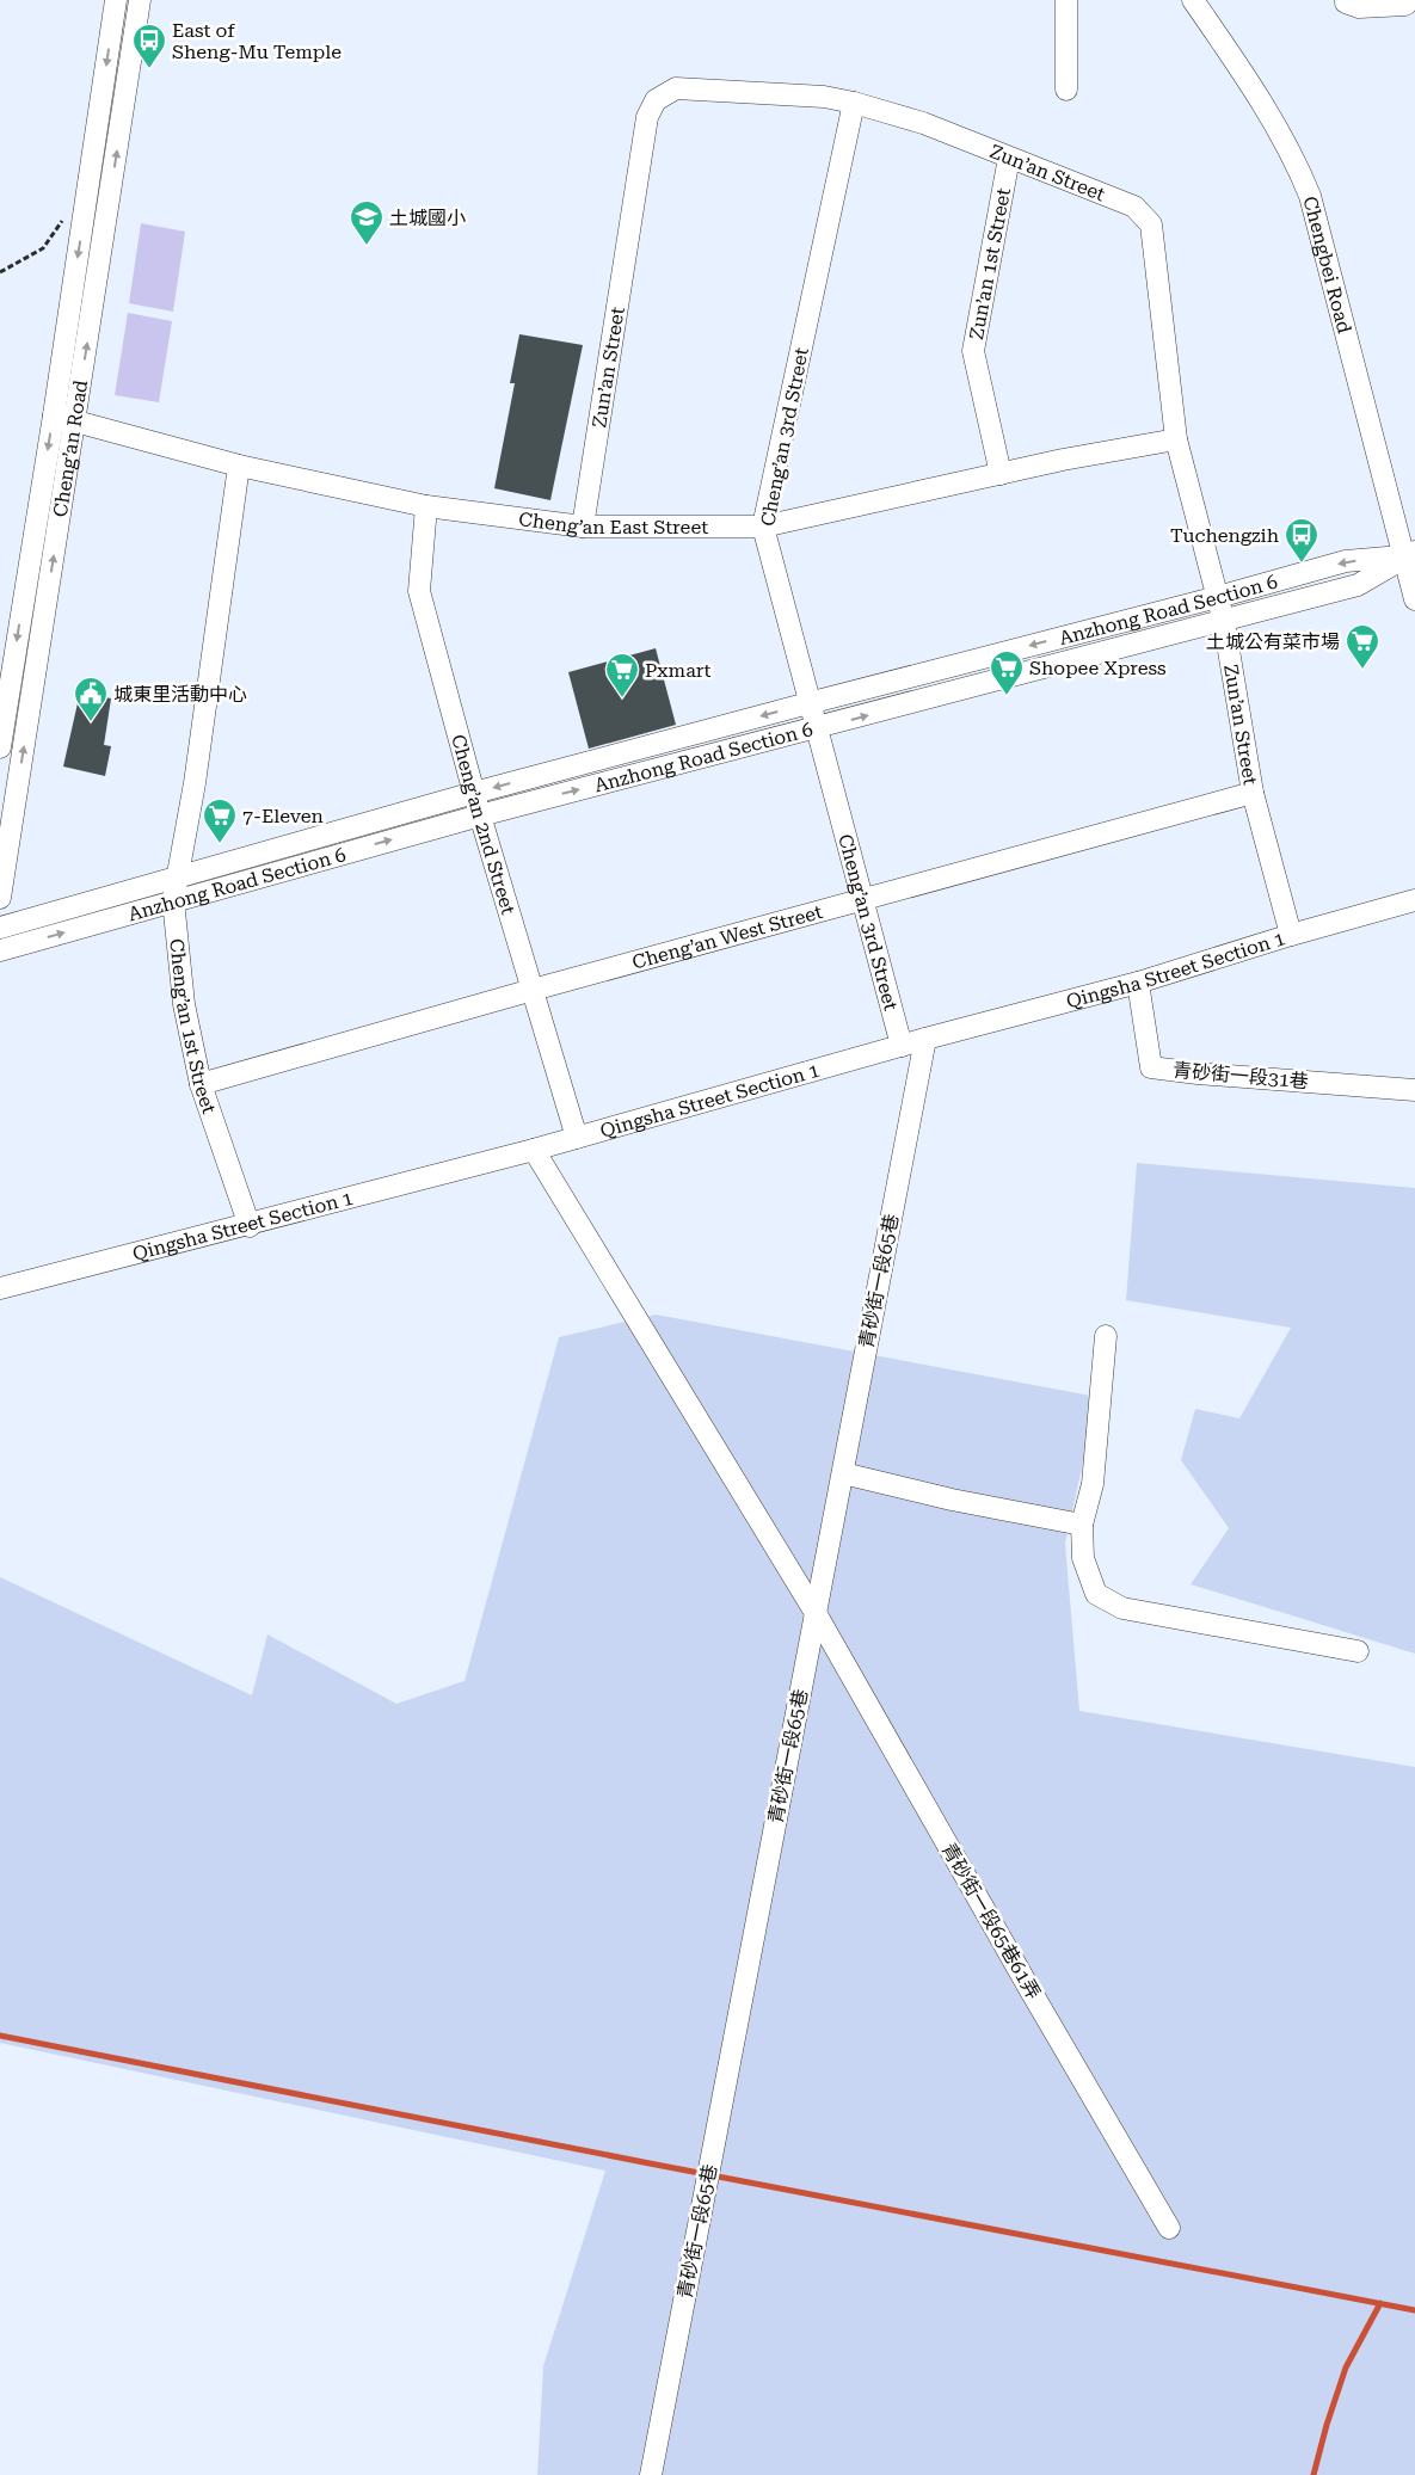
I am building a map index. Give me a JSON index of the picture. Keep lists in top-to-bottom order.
{
  "streets": {
    "street": [
      "Zun’an Street",
      "Zun’an 1st Street",
      "Chengbei Road",
      "Cheng’an 3rd Street",
      "Cheng’an Road",
      "Cheng’an East Street",
      "Anzhong Road Section 6",
      "Cheng’an 2nd Street",
      "Cheng’an West Street",
      "Qingsha Street Section 1",
      "Cheng’an 1st Street",
      "青砂街一段31巷",
      "青砂街一段65巷",
      "青砂街一段65巷61弄"
    ]
  },
  "crossings": [
    ["Zun’an Street", "Zun’an 1st Street"],
    ["Zun’an Street", "Cheng’an 3rd Street"],
    ["Zun’an Street", "Cheng’an East Street"],
    ["Zun’an Street", "Anzhong Road Section 6"],
    ["Zun’an Street", "Cheng’an West Street"],
    ["Zun’an Street", "Qingsha Street Section 1"],
    ["Zun’an 1st Street", "Cheng’an East Street"],
    ["Chengbei Road", "Anzhong Road Section 6"],
    ["Cheng’an 3rd Street", "Cheng’an East Street"],
    ["Cheng’an 3rd Street", "Anzhong Road Section 6"],
    ["Cheng’an 3rd Street", "Cheng’an West Street"],
    ["Cheng’an 3rd Street", "Qingsha Street Section 1"],
    ["Cheng’an Road", "Cheng’an East Street"],
    ["Cheng’an East Street", "Cheng’an 2nd Street"],
    ["Cheng’an East Street", "Cheng’an 1st Street"],
    ["Anzhong Road Section 6", "Cheng’an 2nd Street"],
    ["Anzhong Road Section 6", "Cheng’an 1st Street"],
    ["Cheng’an 2nd Street", "Cheng’an West Street"],
    ["Cheng’an 2nd Street", "Qingsha Street Section 1"],
    ["Cheng’an West Street", "Cheng’an 1st Street"],
    ["Qingsha Street Section 1", "Cheng’an 1st Street"],
    ["Qingsha Street Section 1", "青砂街一段31巷"],
    ["Qingsha Street Section 1", "青砂街一段65巷"],
    ["Qingsha Street Section 1", "青砂街一段65巷61弄"],
    ["青砂街一段65巷", "青砂街一段65巷61弄"]
  ],
  "places": {
    "bus stop": ["East of Sheng-Mu Temple", "Tuchengzih"],
    "school or university": ["土城國小"],
    "supermarket": [
      "土城公有菜市場",
      "Shopee Xpress",
      "Pxmart",
      "7-Eleven"
    ],
    "public building": ["城東里活動中心"]
  }
}
